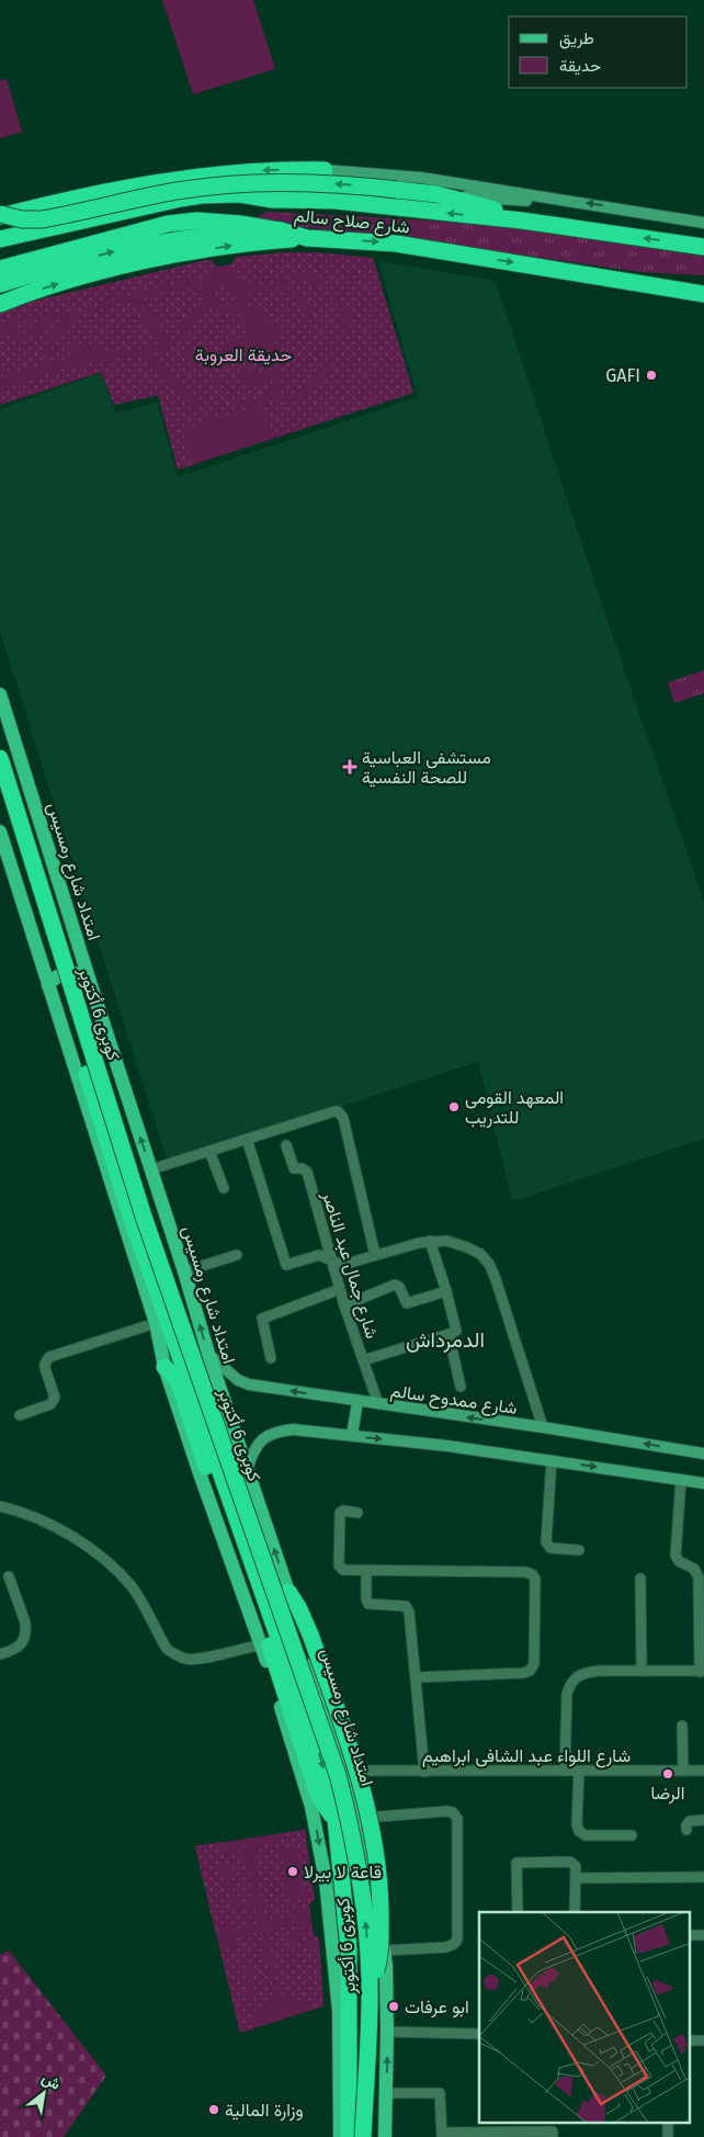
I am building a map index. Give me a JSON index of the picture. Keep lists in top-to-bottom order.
{
  "streets": {
    "highway": ["شارع صلاح سالم", "كوبرى 6 أكتوبر"],
    "main road": ["امتداد شارع رمسيس", "شارع ممدوح سالم"],
    "street": ["شارع جمال عبد الناصر", "شارع اللواء عبد الشافى ابراهيم"]
  },
  "crossings": [
    ["امتداد شارع رمسيس", "شارع ممدوح سالم"],
    ["امتداد شارع رمسيس", "شارع اللواء عبد الشافى ابراهيم"],
    ["شارع جمال عبد الناصر", "شارع ممدوح سالم"]
  ],
  "districts": ["الدمرداش"],
  "parks": ["حديقة العروبة"],
  "places": {
    "other": [
      "GAFI",
      "المعهد القومى للتدريب",
      "الرضا",
      "قاعة لا بيرلا",
      "ابو عرفات",
      "وزارة المالية"
    ],
    "health": ["مستشفى العباسية للصحة النفسية"]
  },
  "legend": ["طريق", "حديقة"],
  "north": "top right"
}
